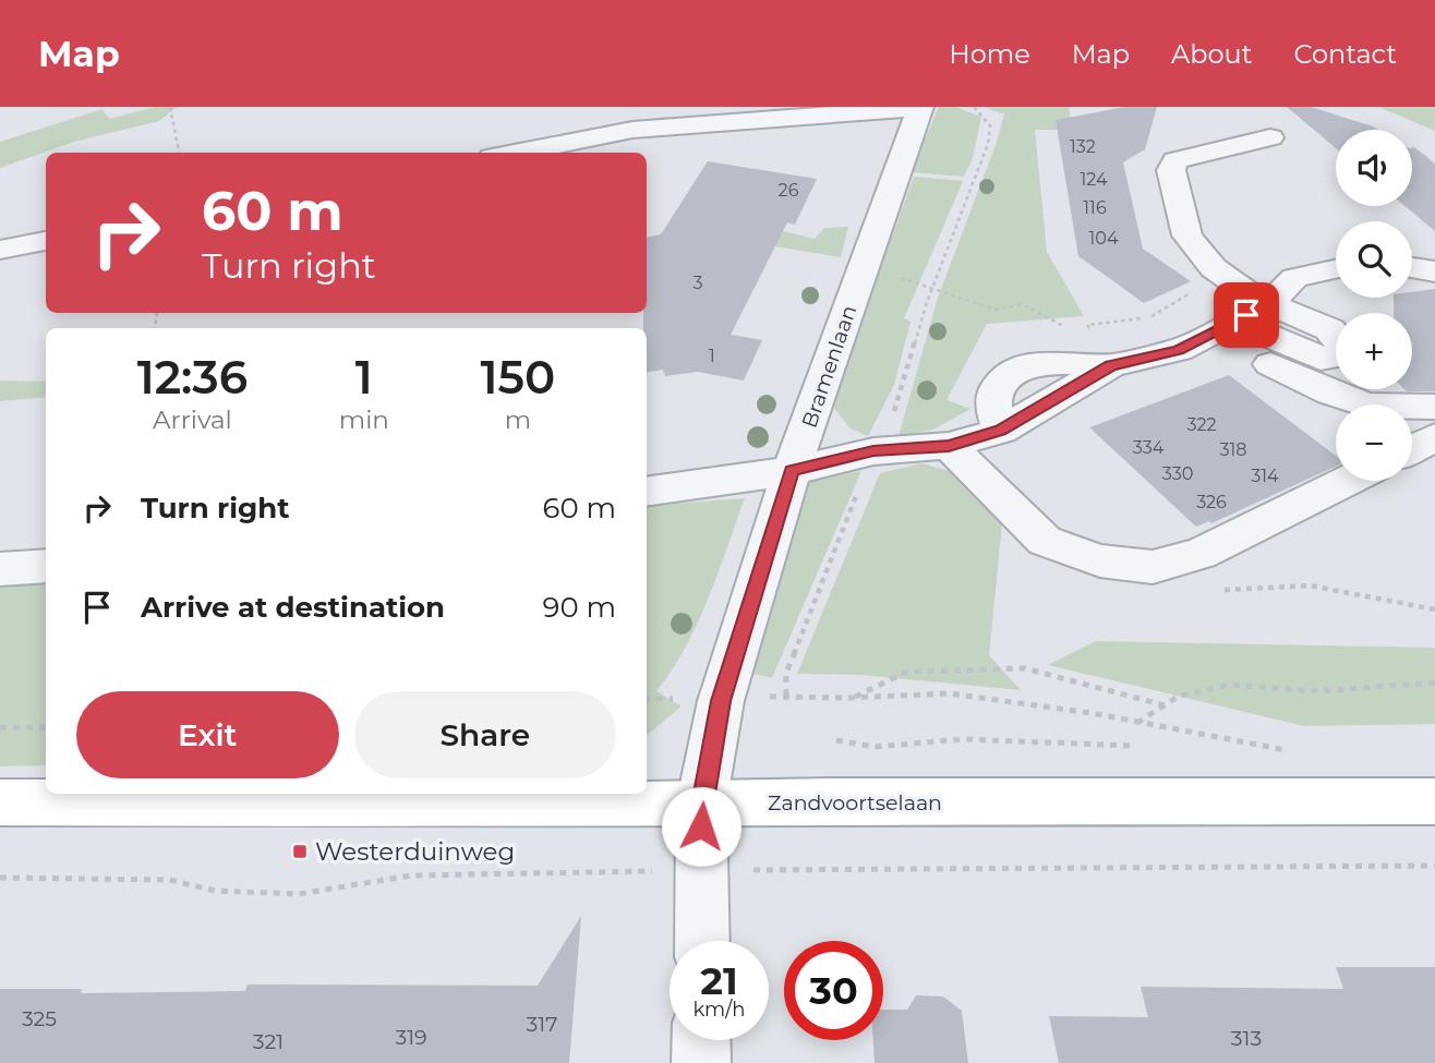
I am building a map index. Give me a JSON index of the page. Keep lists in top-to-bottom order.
{
  "streets": {
    "main road": ["Zandvoortselaan"],
    "street": ["Bramenlaan"]
  },
  "crossings": [
    ["Bramenlaan", "Zandvoortselaan"]
  ],
  "places": {
    "transit": ["Westerduinweg"]
  },
  "house_numbers": [
    "132",
    "124",
    "26",
    "116",
    "104",
    "3",
    "1",
    "322",
    "334",
    "318",
    "330",
    "314",
    "326",
    "325",
    "317",
    "319",
    "313",
    "321"
  ],
  "page": {
    "header": "Map",
    "nav": [
      "Home",
      "Map",
      "About",
      "Contact"
    ],
    "map_buttons": ["+", "−"],
    "turn": ["60 m", "Turn right"],
    "eta": [
      "12:36",
      "Arrival",
      "1",
      "min",
      "150",
      "m"
    ],
    "list": [
      {
        "name": "Turn right",
        "value": "60 m"
      },
      {
        "name": "Arrive at destination",
        "value": "90 m"
      }
    ],
    "buttons": ["Exit", "Share"],
    "speed": "21 km/h",
    "limit": "30"
  }
}
